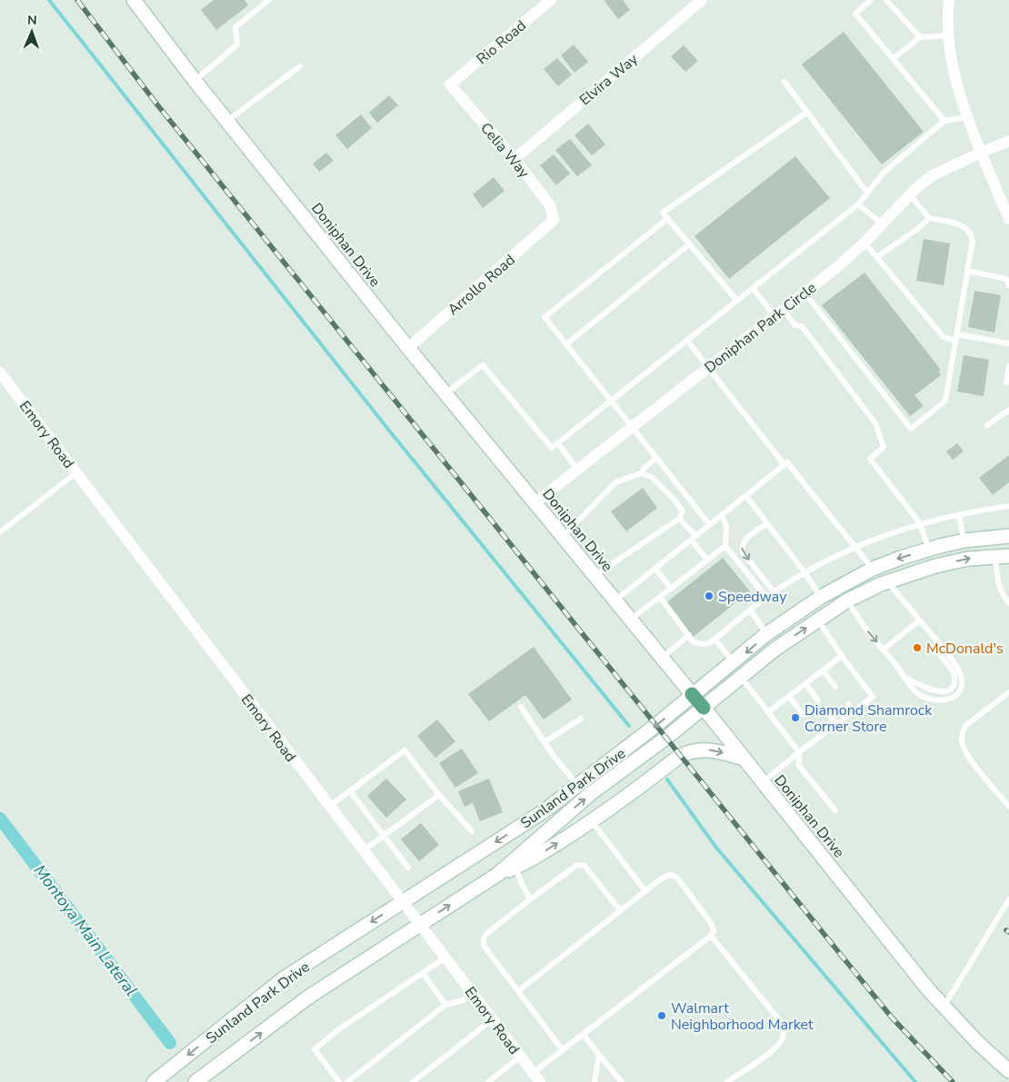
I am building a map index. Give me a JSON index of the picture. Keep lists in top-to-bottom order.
{
  "streets": {
    "main road": ["Doniphan Drive", "Sunland Park Drive"],
    "street": [
      "Rio Road",
      "Elvira Way",
      "Celia Way",
      "Arrollo Road",
      "Doniphan Park Circle",
      "Emory Road"
    ]
  },
  "crossings": [
    ["Rio Road", "Celia Way"],
    ["Elvira Way", "Celia Way"],
    ["Celia Way", "Arrollo Road"],
    ["Doniphan Drive", "Arrollo Road"],
    ["Doniphan Drive", "Doniphan Park Circle"],
    ["Doniphan Drive", "Sunland Park Drive"],
    ["Emory Road", "Sunland Park Drive"]
  ],
  "water": ["Montoya Main Lateral"],
  "places": [
    "Speedway",
    "McDonald's",
    "Diamond Shamrock Corner Store",
    "Walmart Neighborhood Market"
  ],
  "north": "top"
}
